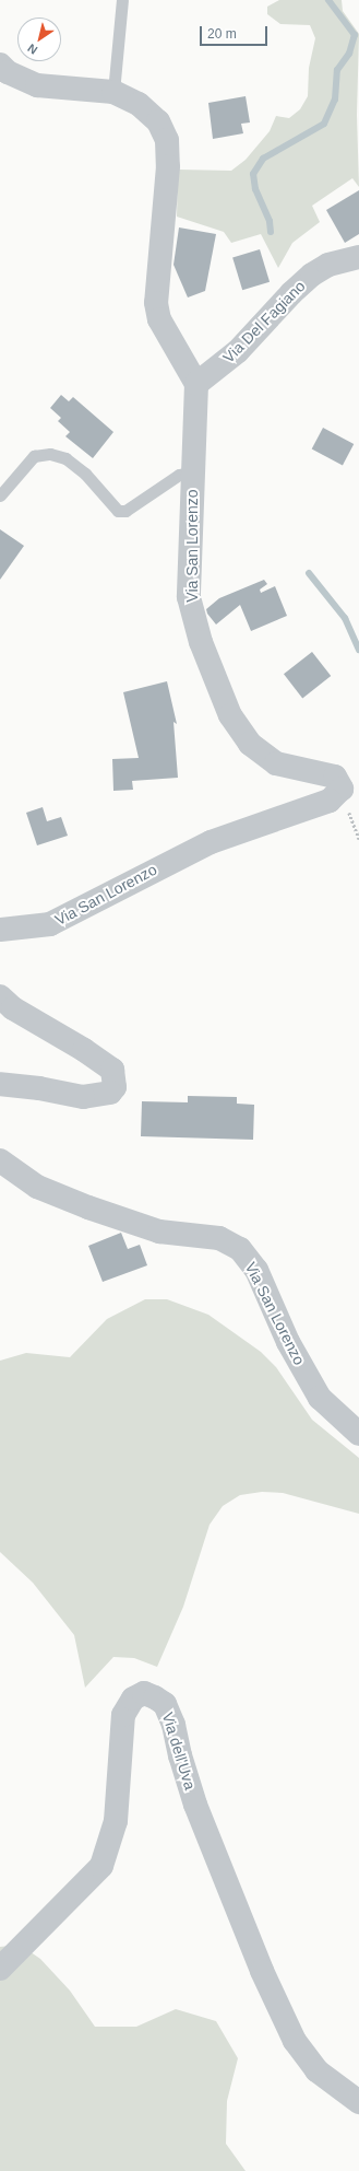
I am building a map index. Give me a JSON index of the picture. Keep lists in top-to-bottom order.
{
  "streets": {
    "street": ["Via Del Fagiano", "Via San Lorenzo", "Via dell'Uva"]
  },
  "crossings": [
    ["Via Del Fagiano", "Via San Lorenzo"]
  ],
  "scale_bar": "20 m",
  "north": "bottom left"
}
